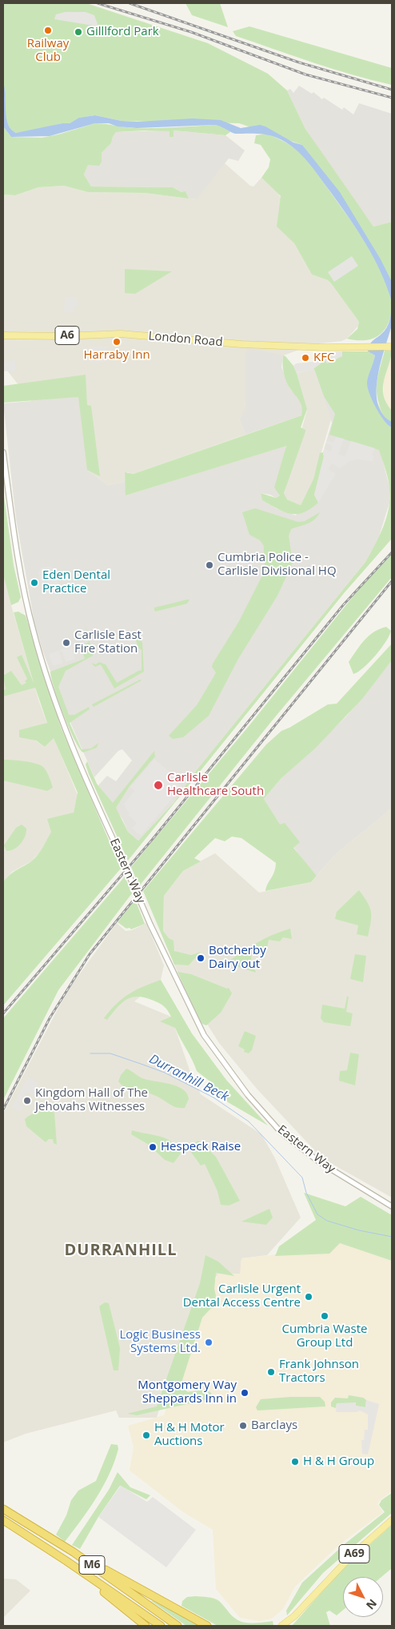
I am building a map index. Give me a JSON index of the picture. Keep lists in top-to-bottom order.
{
  "streets": {
    "highway": ["M6"],
    "main road": ["A6", "London Road", "A69"],
    "street": ["Eastern Way"]
  },
  "districts": ["DURRANHILL"],
  "water": ["Durranhill Beck"],
  "places": [
    "Railway Club",
    "Gilllford Park",
    "Harraby Inn",
    "KFC",
    "Cumbria Police - Carlisle Divisional HQ",
    "Eden Dental Practice",
    "Carlisle East Fire Station",
    "Carlisle Healthcare South",
    "Botcherby Dairy out",
    "Kingdom Hall of The Jehovahs Witnesses",
    "Hespeck Raise",
    "Carlisle Urgent Dental Access Centre",
    "Cumbria Waste Group Ltd",
    "Logic Business Systems Ltd.",
    "Frank Johnson Tractors",
    "Montgomery Way Sheppards Inn in",
    "Barclays",
    "H & H Motor Auctions",
    "H & H Group"
  ],
  "north": "bottom right"
}
